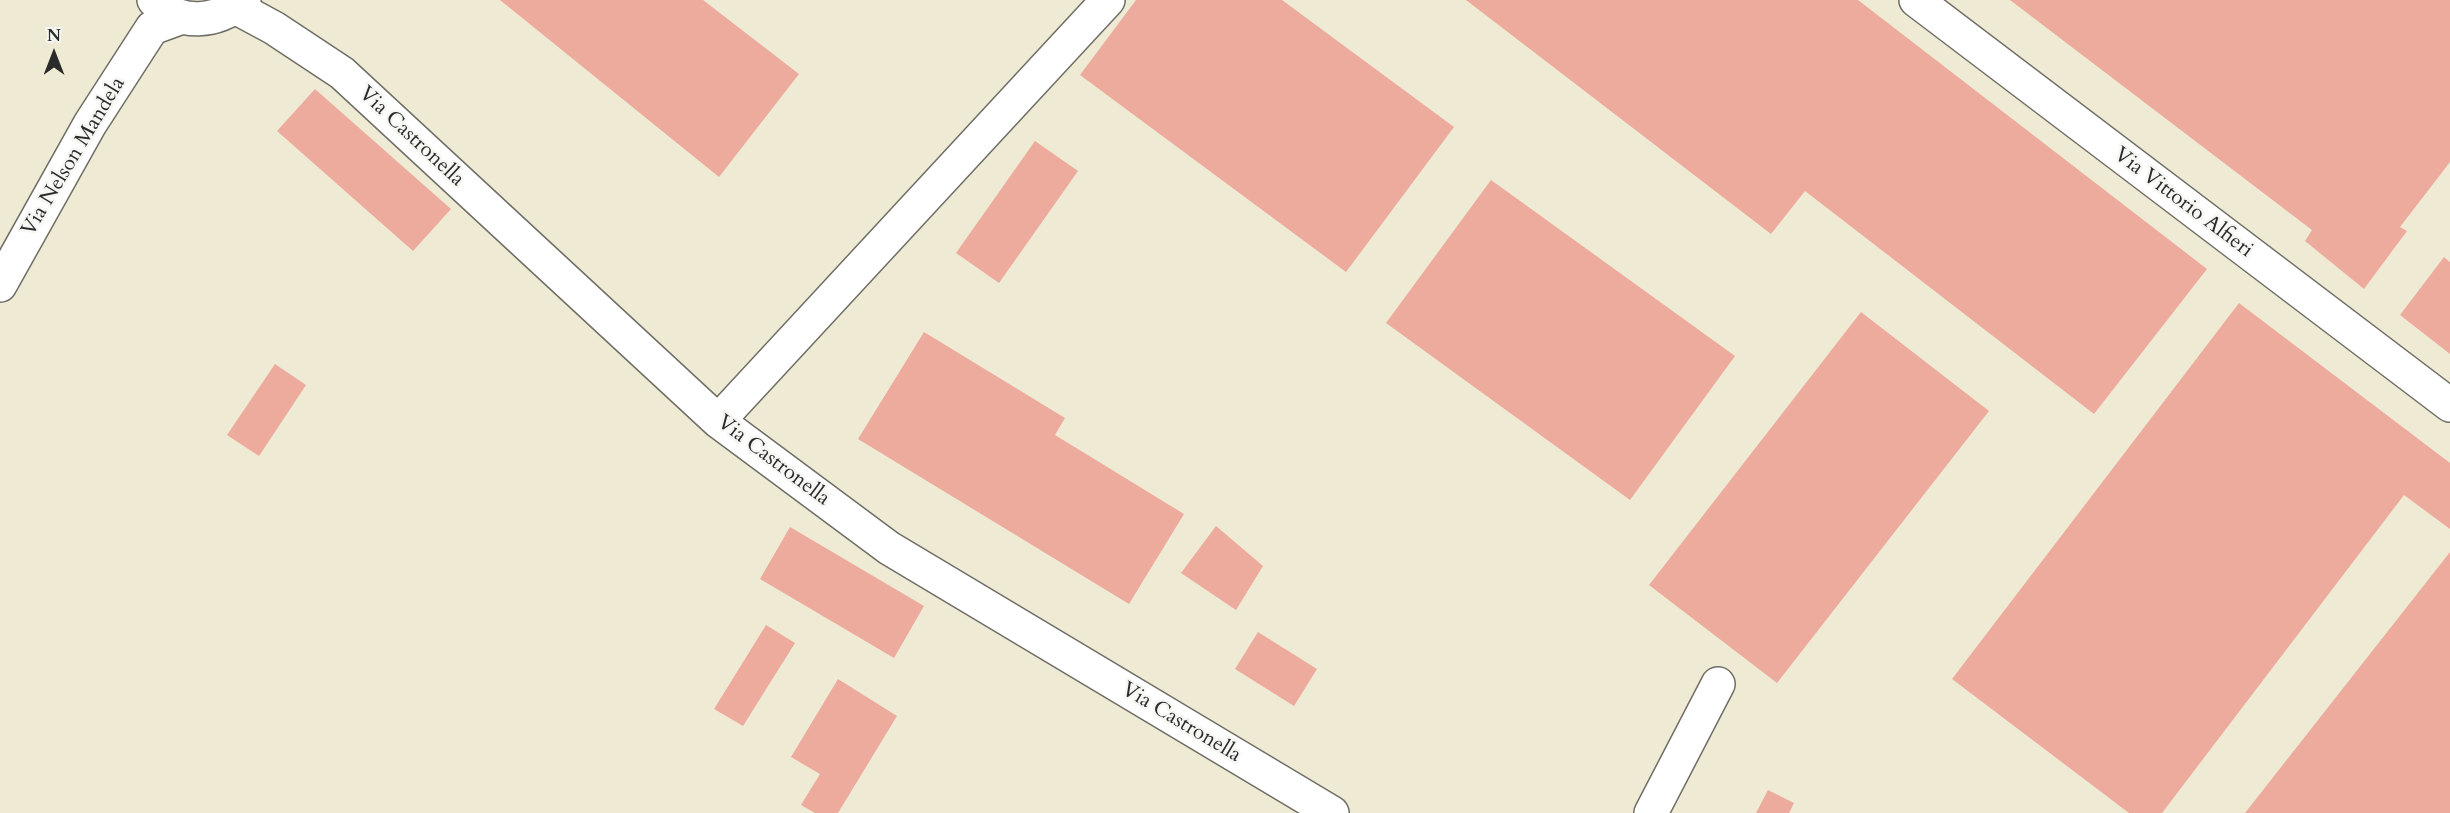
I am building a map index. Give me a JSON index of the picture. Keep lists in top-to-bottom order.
{
  "streets": {
    "street": ["Via Castronella", "Via Nelson Mandela", "Via Vittorio Alfieri"]
  },
  "crossings": [
    ["Via Castronella", "Via Nelson Mandela"]
  ],
  "north": "top"
}
